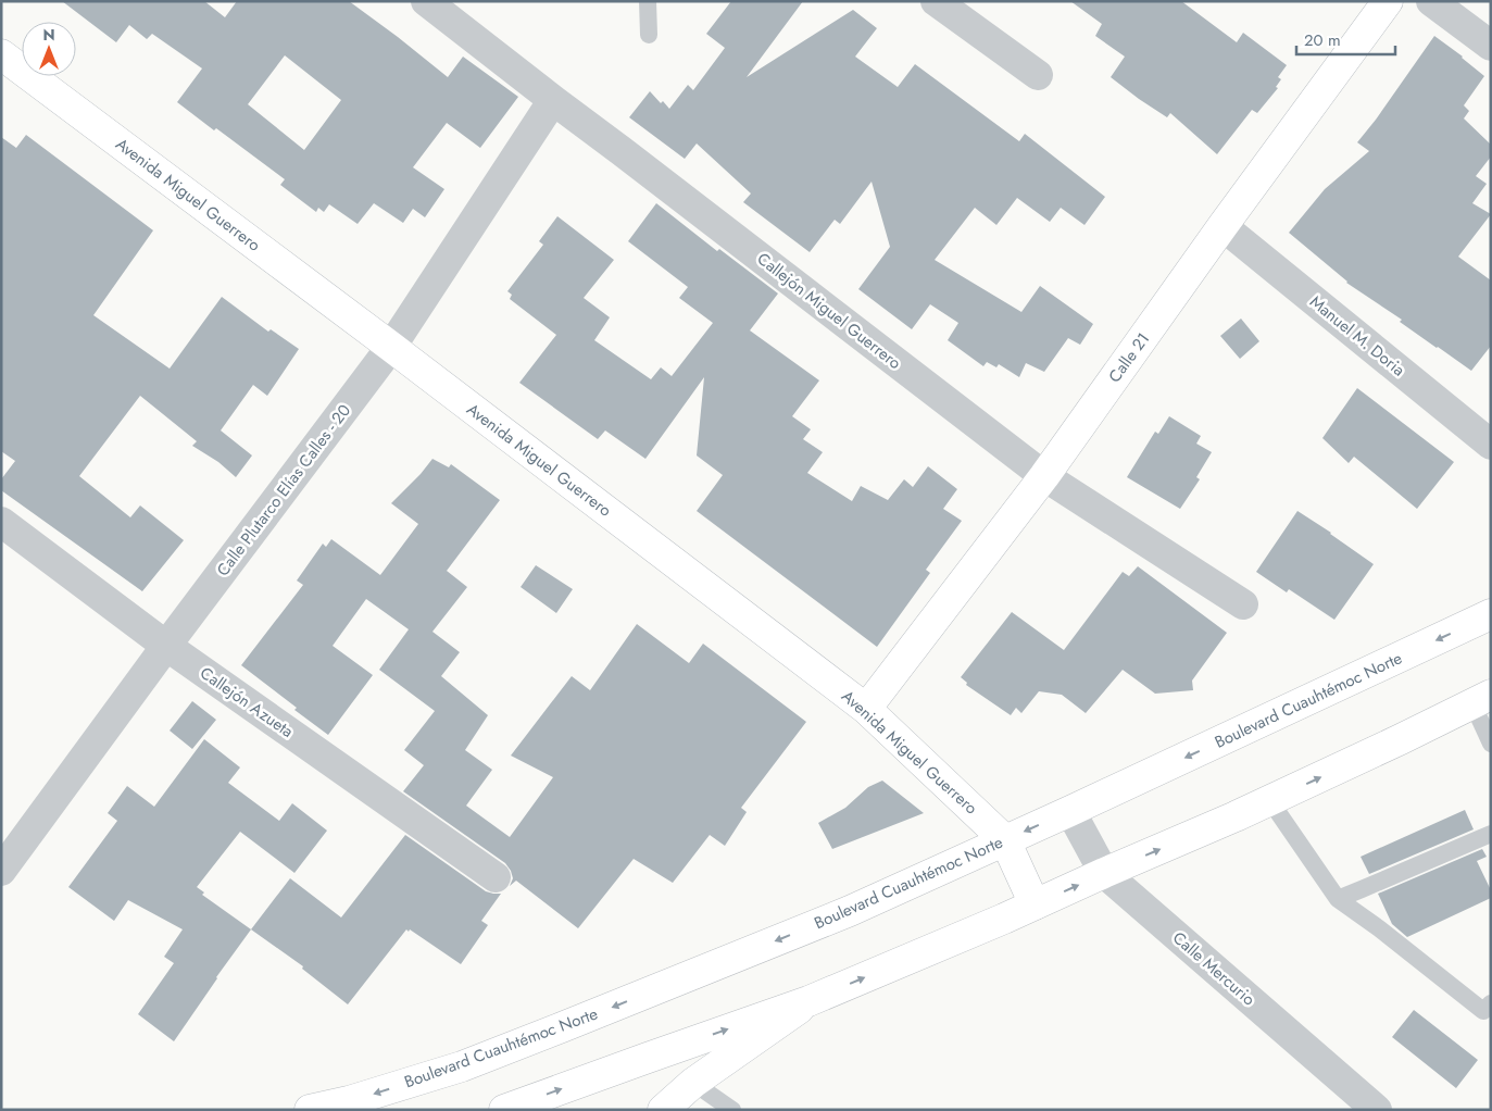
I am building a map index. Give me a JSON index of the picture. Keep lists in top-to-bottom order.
{
  "streets": {
    "street": [
      "Avenida Miguel Guerrero",
      "Callejón Miguel Guerrero",
      "Manuel M. Doria",
      "Calle 21",
      "Calle Plutarco Elías Calles - 20",
      "Boulevard Cuauhtémoc Norte",
      "Callejón Azueta",
      "Calle Mercurio"
    ]
  },
  "crossings": [
    ["Avenida Miguel Guerrero", "Calle 21"],
    ["Avenida Miguel Guerrero", "Calle Plutarco Elías Calles - 20"],
    ["Avenida Miguel Guerrero", "Boulevard Cuauhtémoc Norte"],
    ["Callejón Miguel Guerrero", "Calle 21"],
    ["Callejón Miguel Guerrero", "Calle Plutarco Elías Calles - 20"],
    ["Manuel M. Doria", "Calle 21"],
    ["Calle Plutarco Elías Calles - 20", "Callejón Azueta"],
    ["Boulevard Cuauhtémoc Norte", "Calle Mercurio"]
  ],
  "scale_bar": "20 m",
  "north": "top"
}
